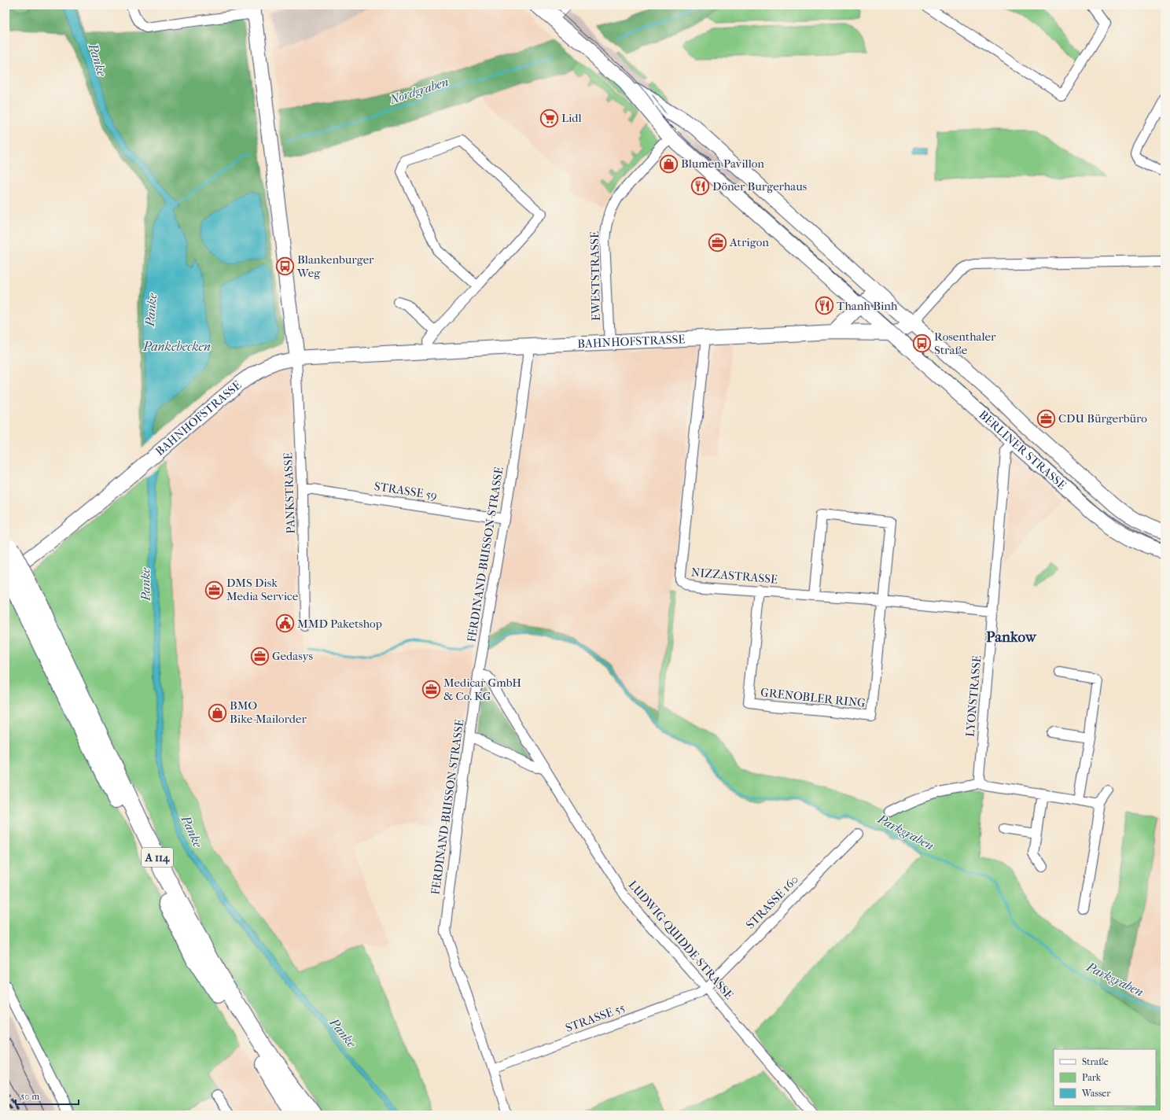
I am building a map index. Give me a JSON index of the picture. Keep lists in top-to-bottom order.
{
  "streets": {
    "highway": ["A 114"],
    "main road": ["BAHNHOFSTRASSE", "BERLINER STRASSE"],
    "street": [
      "EWESTSTRASSE",
      "STRASSE 59",
      "PANKSTRASSE",
      "FERDINAND-BUISSON-STRASSE",
      "NIZZASTRASSE",
      "LYONSTRASSE",
      "GRENOBLER RING",
      "STRASSE 160",
      "LUDWIG-QUIDDE-STRASSE",
      "STRASSE 55"
    ]
  },
  "crossings": [
    ["EWESTSTRASSE", "BAHNHOFSTRASSE"],
    ["EWESTSTRASSE", "BERLINER STRASSE"],
    ["BAHNHOFSTRASSE", "BERLINER STRASSE"],
    ["BAHNHOFSTRASSE", "PANKSTRASSE"],
    ["BAHNHOFSTRASSE", "FERDINAND-BUISSON-STRASSE"],
    ["BAHNHOFSTRASSE", "NIZZASTRASSE"],
    ["BAHNHOFSTRASSE", "A 114"],
    ["BERLINER STRASSE", "LYONSTRASSE"],
    ["STRASSE 59", "PANKSTRASSE"],
    ["STRASSE 59", "FERDINAND-BUISSON-STRASSE"],
    ["FERDINAND-BUISSON-STRASSE", "LUDWIG-QUIDDE-STRASSE"],
    ["FERDINAND-BUISSON-STRASSE", "STRASSE 55"],
    ["NIZZASTRASSE", "LYONSTRASSE"],
    ["NIZZASTRASSE", "GRENOBLER RING"],
    ["STRASSE 160", "LUDWIG-QUIDDE-STRASSE"],
    ["STRASSE 160", "STRASSE 55"],
    ["LUDWIG-QUIDDE-STRASSE", "STRASSE 55"]
  ],
  "districts": ["Pankow"],
  "water": [
    "Panke",
    "Nordgraben",
    "Pankebecken",
    "Parkgraben"
  ],
  "places": {
    "supermarket": ["Lidl"],
    "shop": ["Blumen Pavillon", "BMO Bike-Mailorder"],
    "restaurant": ["Döner Burgerhaus", "Thanh Binh"],
    "office": [
      "Atrigon",
      "CDU Bürgerbüro",
      "DMS Disk Media Service",
      "Gedasys",
      "Medicar GmbH & Co. KG"
    ],
    "bus stop": ["Blankenburger Weg", "Rosenthaler Straße"],
    "public building": ["MMD Paketshop"]
  },
  "legend": ["Straße", "Park", "Wasser"],
  "scale_bar": "50 m"
}
